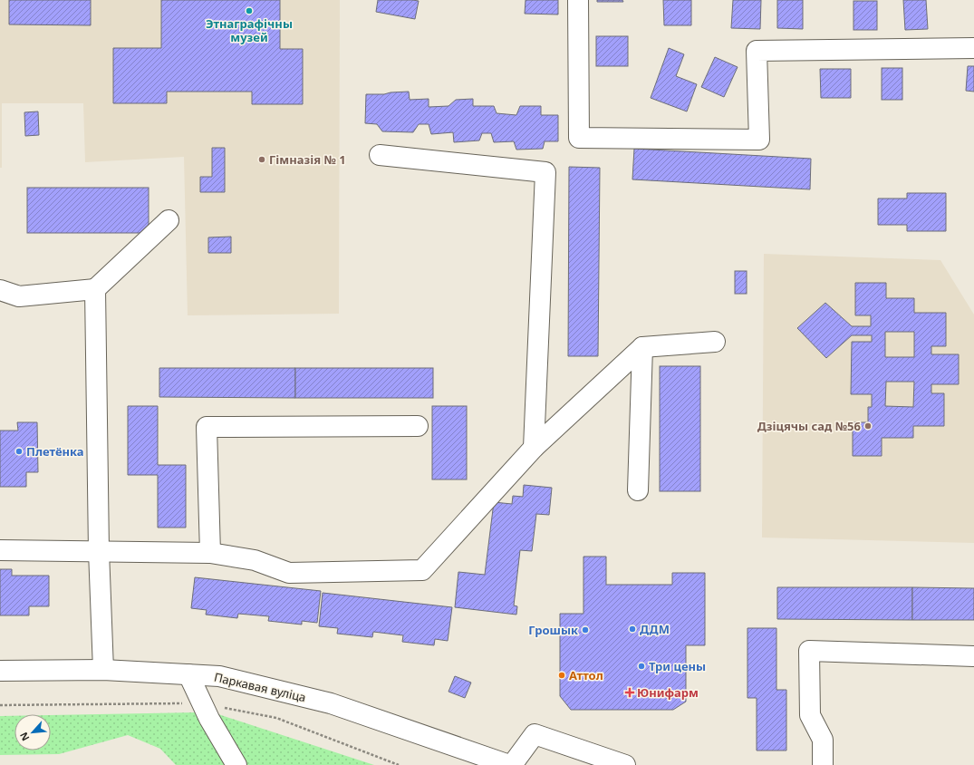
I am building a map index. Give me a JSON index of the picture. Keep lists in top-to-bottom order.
{
  "streets": {
    "street": ["Паркавая вуліца"]
  },
  "places": {
    "other": [
      "Этнаграфічны музей",
      "Гімназія № 1",
      "Дзіцячы сад №56",
      "Плетёнка",
      "ДДМ",
      "Грошык",
      "Три цены",
      "Аттол"
    ],
    "health": ["Юнифарм"]
  },
  "north": "bottom left"
}
